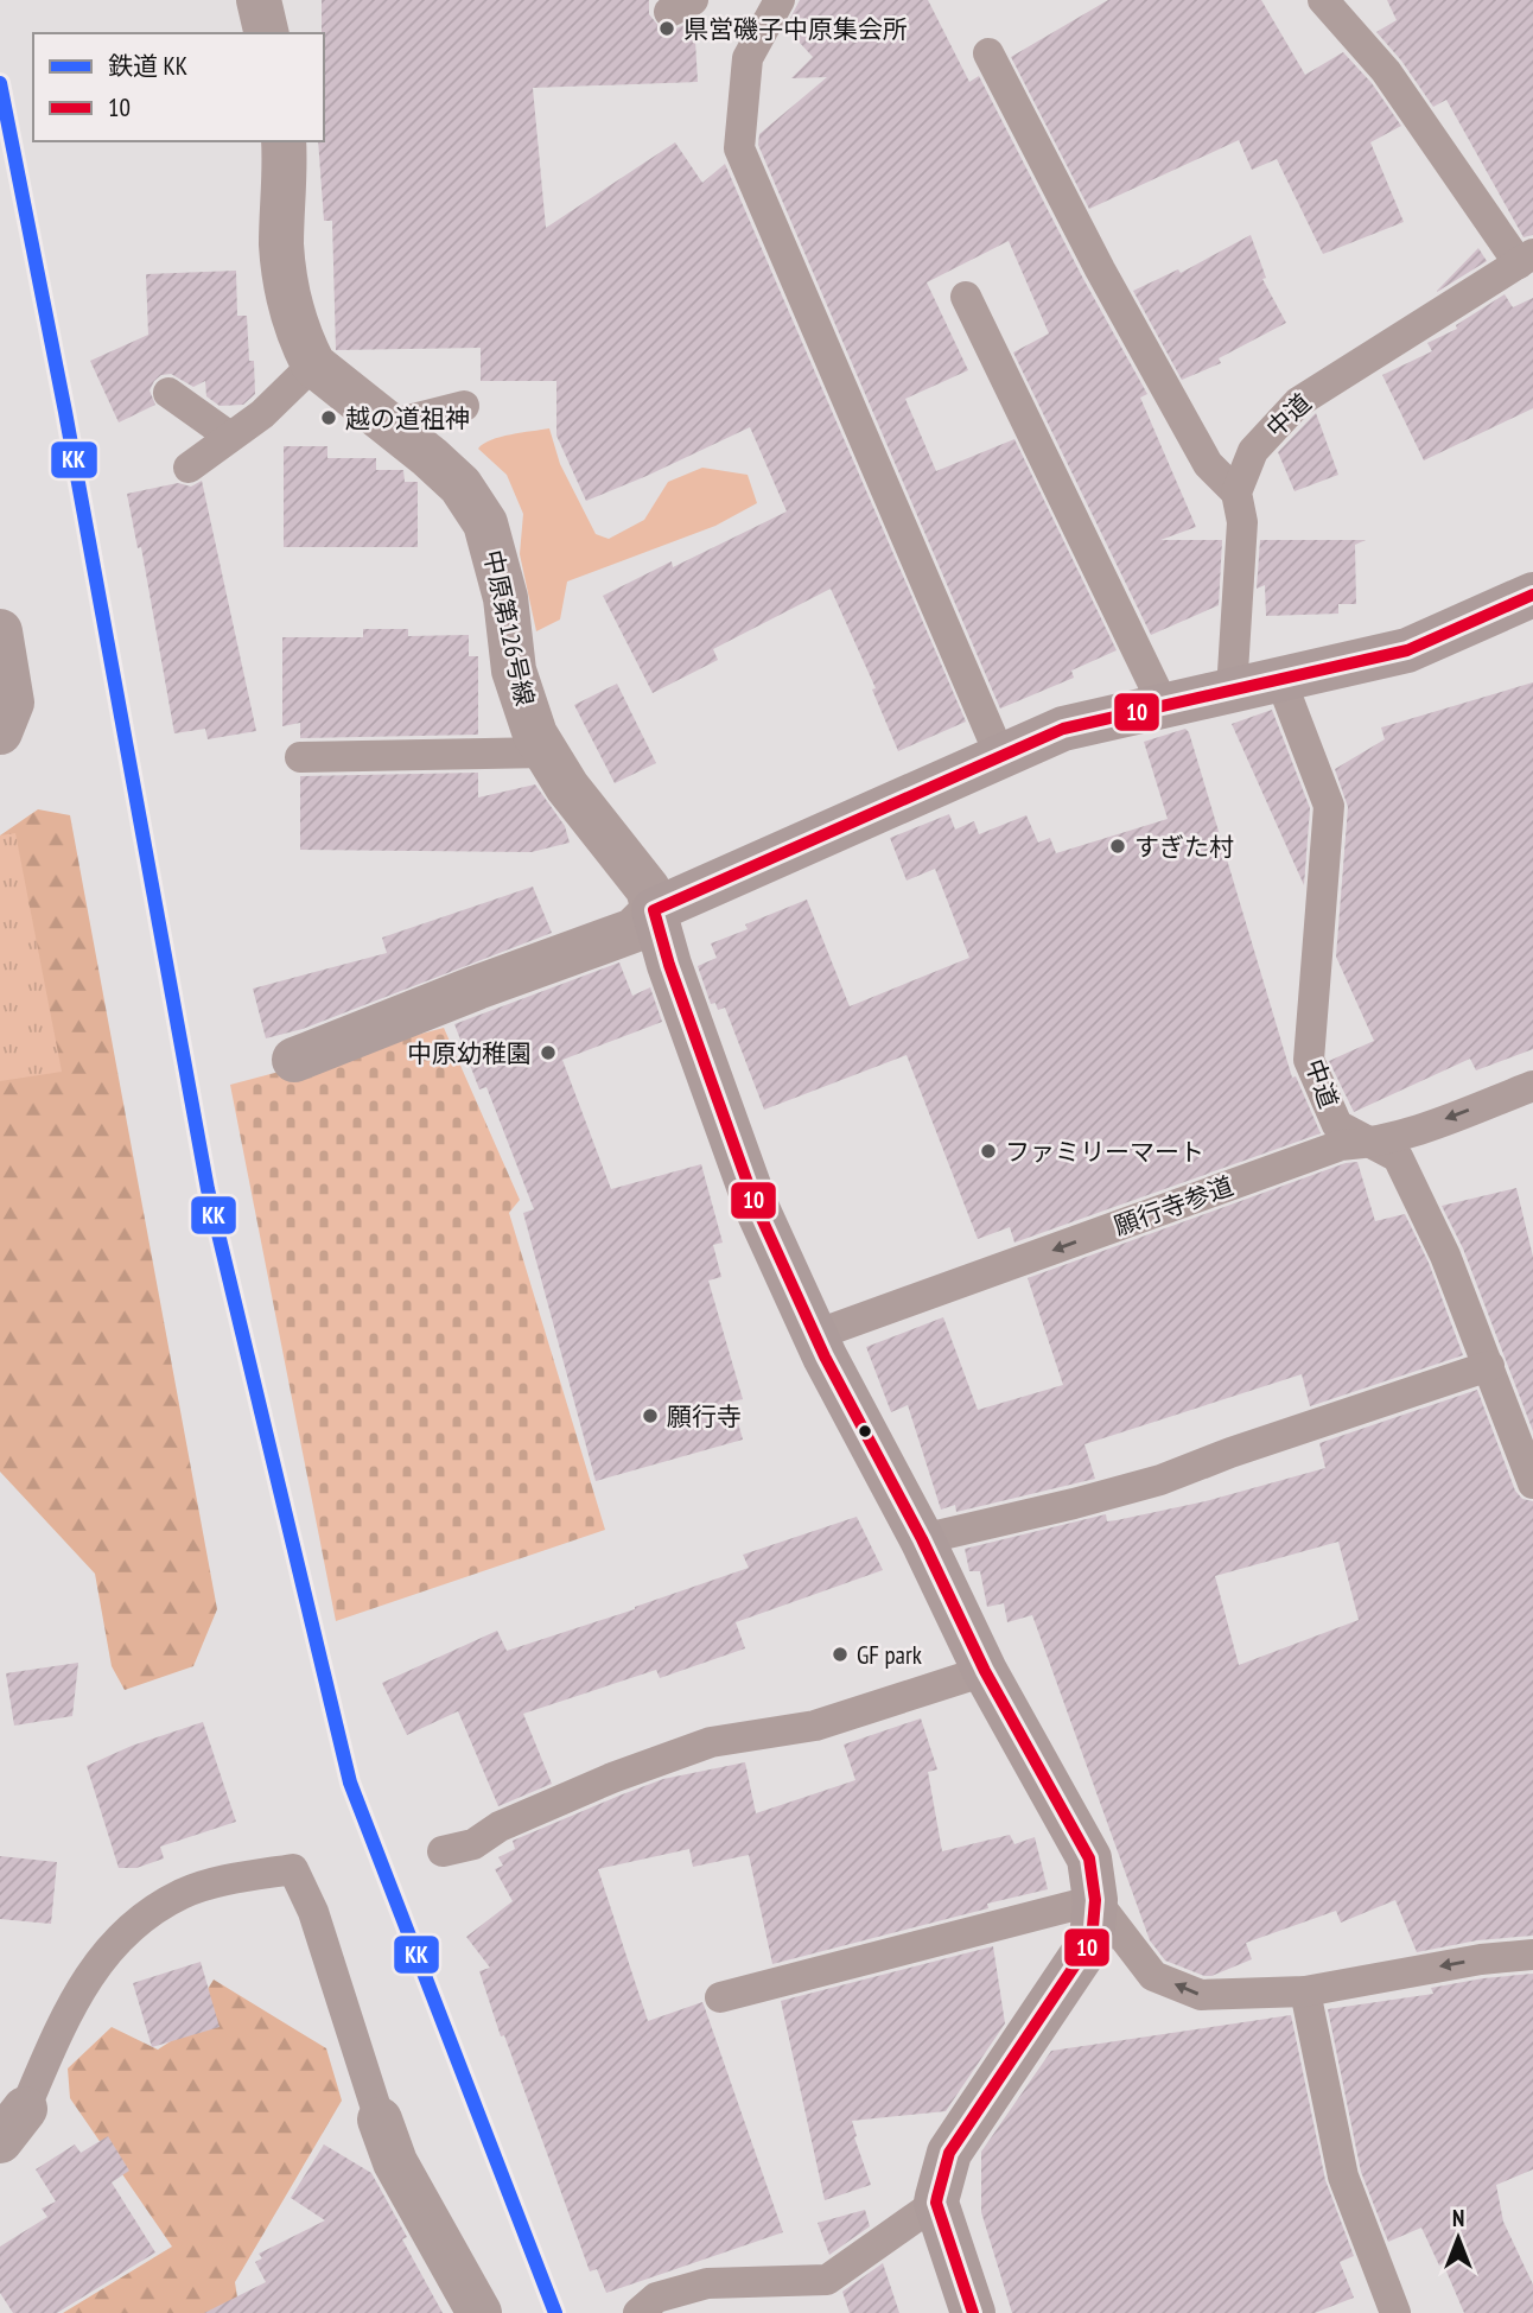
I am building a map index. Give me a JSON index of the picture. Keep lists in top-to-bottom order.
{
  "streets": {
    "street": ["中原第126号線"],
    "lane": ["中道", "願行寺参道"]
  },
  "crossings": [
    ["中道", "願行寺参道"]
  ],
  "places": [
    "県営磯子中原集会所",
    "越の道祖神",
    "すぎた村",
    "中原幼稚園",
    "ファミリーマート",
    "願行寺",
    "GF park"
  ],
  "lines": ["rail line KK", "transit line 10"],
  "legend": ["鉄道 KK", "10"],
  "north": "top"
}
